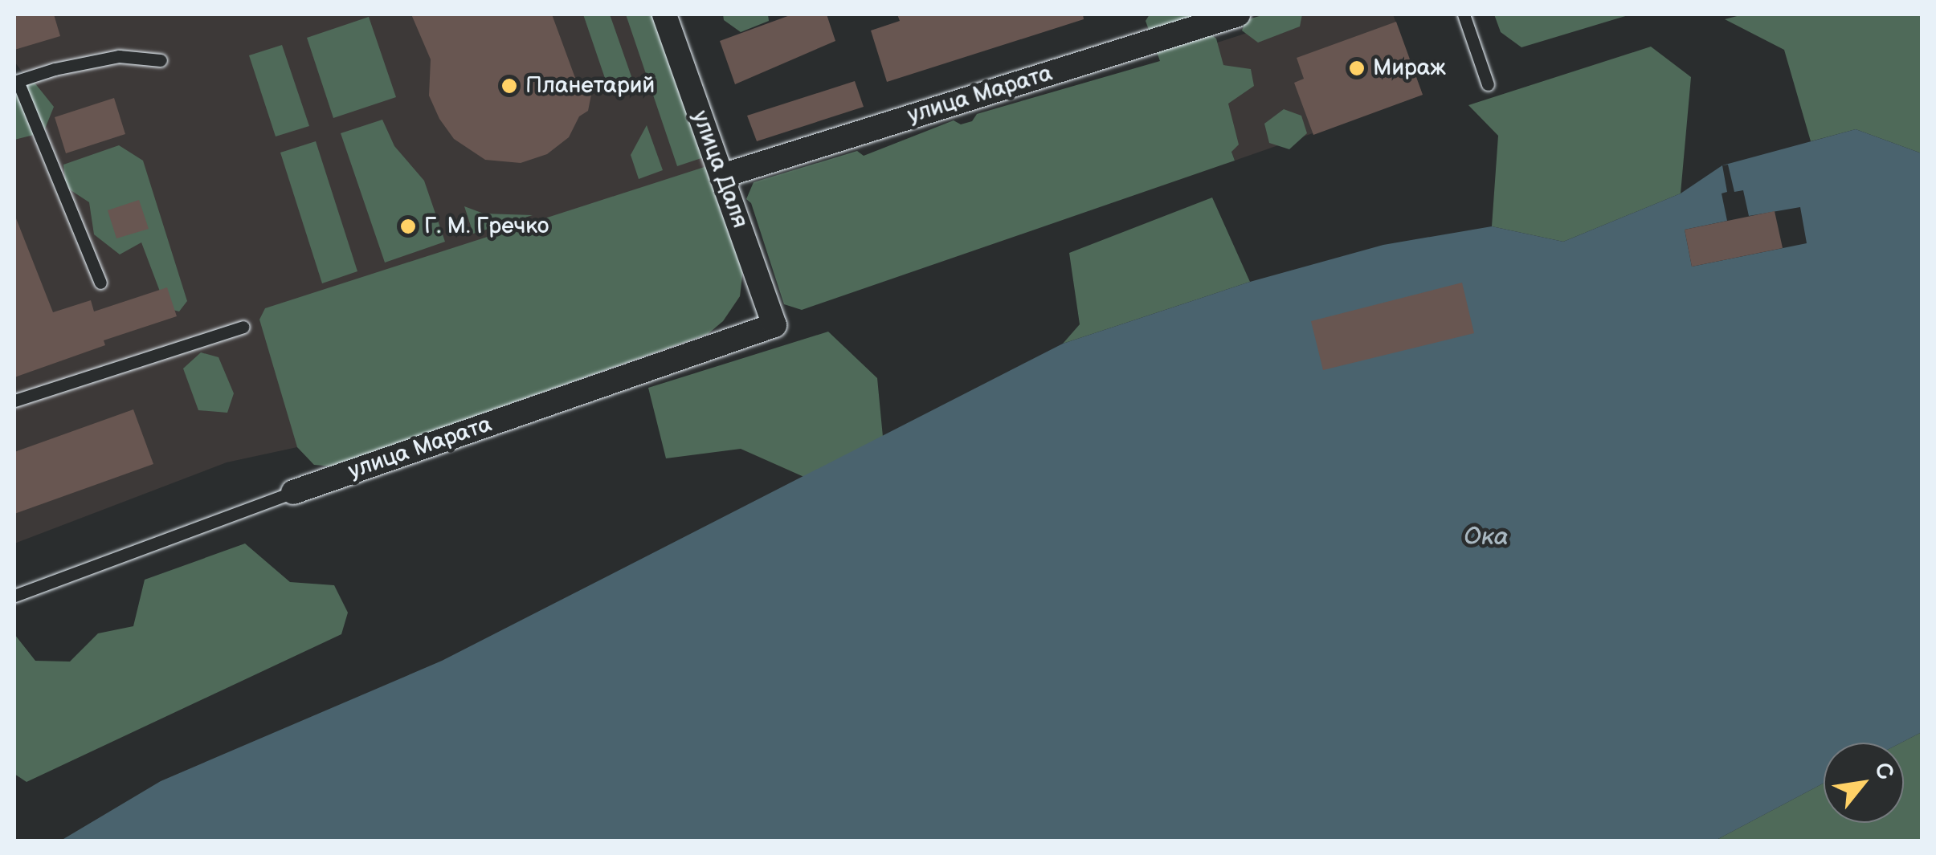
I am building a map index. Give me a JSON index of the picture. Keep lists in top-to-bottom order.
{
  "streets": {
    "street": ["улица Марата", "улица Даля"]
  },
  "crossings": [
    ["улица Марата", "улица Даля"]
  ],
  "water": ["Ока"],
  "places": ["Мираж", "Планетарий", "Г. М. Гречко"],
  "north": "top right"
}
